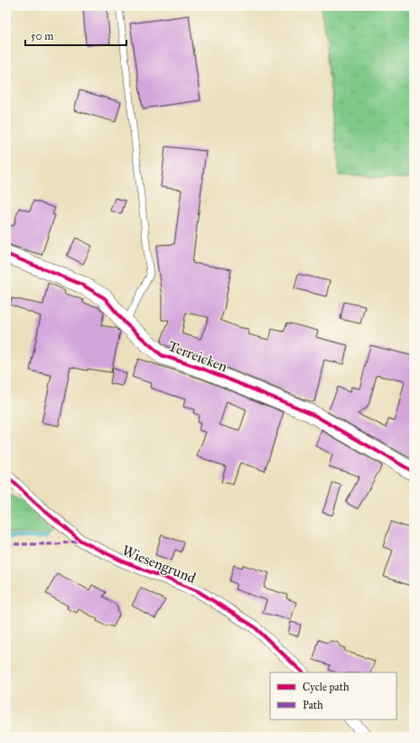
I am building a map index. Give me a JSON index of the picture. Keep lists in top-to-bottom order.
{
  "streets": {
    "main road": ["Terreicken"],
    "street": ["Wiesengrund"]
  },
  "legend": ["Cycle path", "Path"],
  "scale_bar": "50 m"
}
